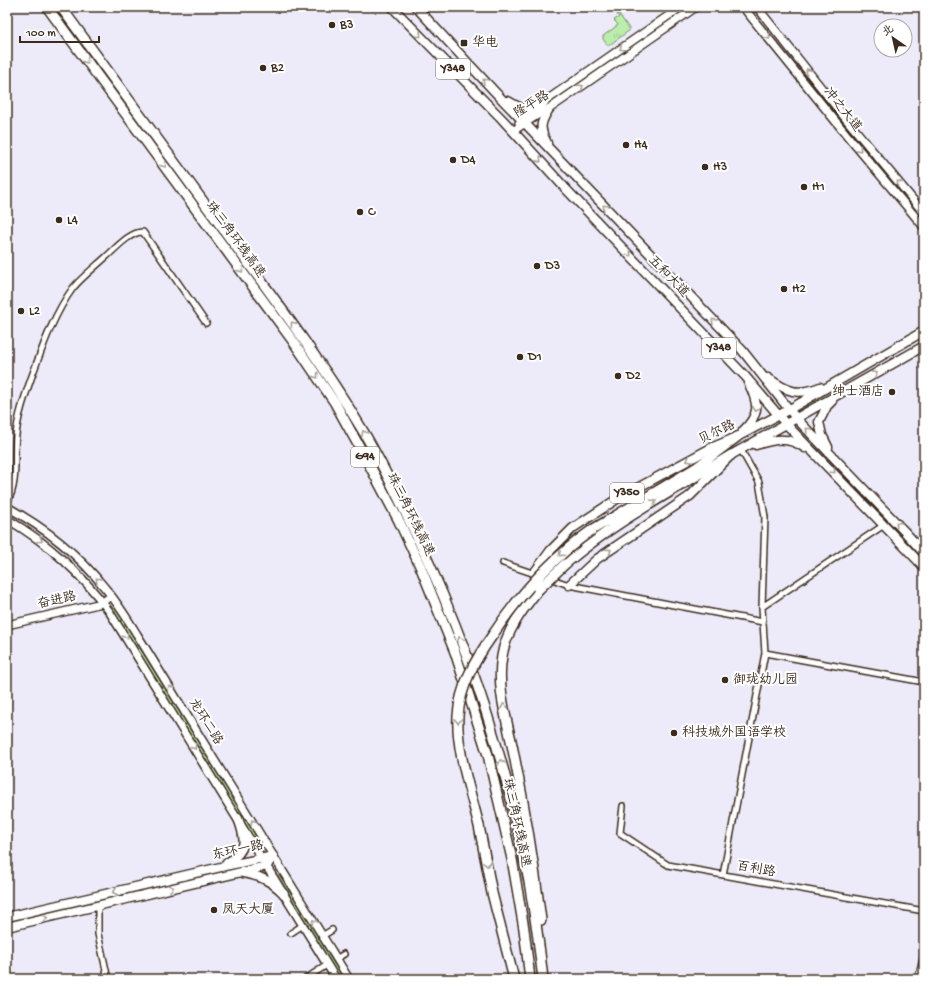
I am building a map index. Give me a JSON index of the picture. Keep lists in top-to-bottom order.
{
  "streets": {
    "highway": ["珠三角环线高速", "G94"],
    "main road": [
      "Y348",
      "隆平路",
      "冲之大道",
      "五和大道",
      "贝尔路",
      "Y350",
      "奋进路",
      "龙环二路",
      "东环一路"
    ],
    "street": ["百利路"]
  },
  "crossings": [
    ["隆平路", "五和大道"],
    ["五和大道", "贝尔路"],
    ["奋进路", "龙环二路"],
    ["龙环二路", "东环一路"]
  ],
  "places": {
    "other": [
      "B3",
      "B2",
      "H4",
      "D4",
      "H3",
      "H1",
      "C",
      "L4",
      "D3",
      "H2",
      "L2",
      "D1",
      "D2",
      "绅士酒店",
      "御珑幼儿园",
      "科技城外国语学校",
      "凤天大厦"
    ],
    "transit": ["华电"]
  },
  "scale_bar": "100 m",
  "north": "top left"
}
